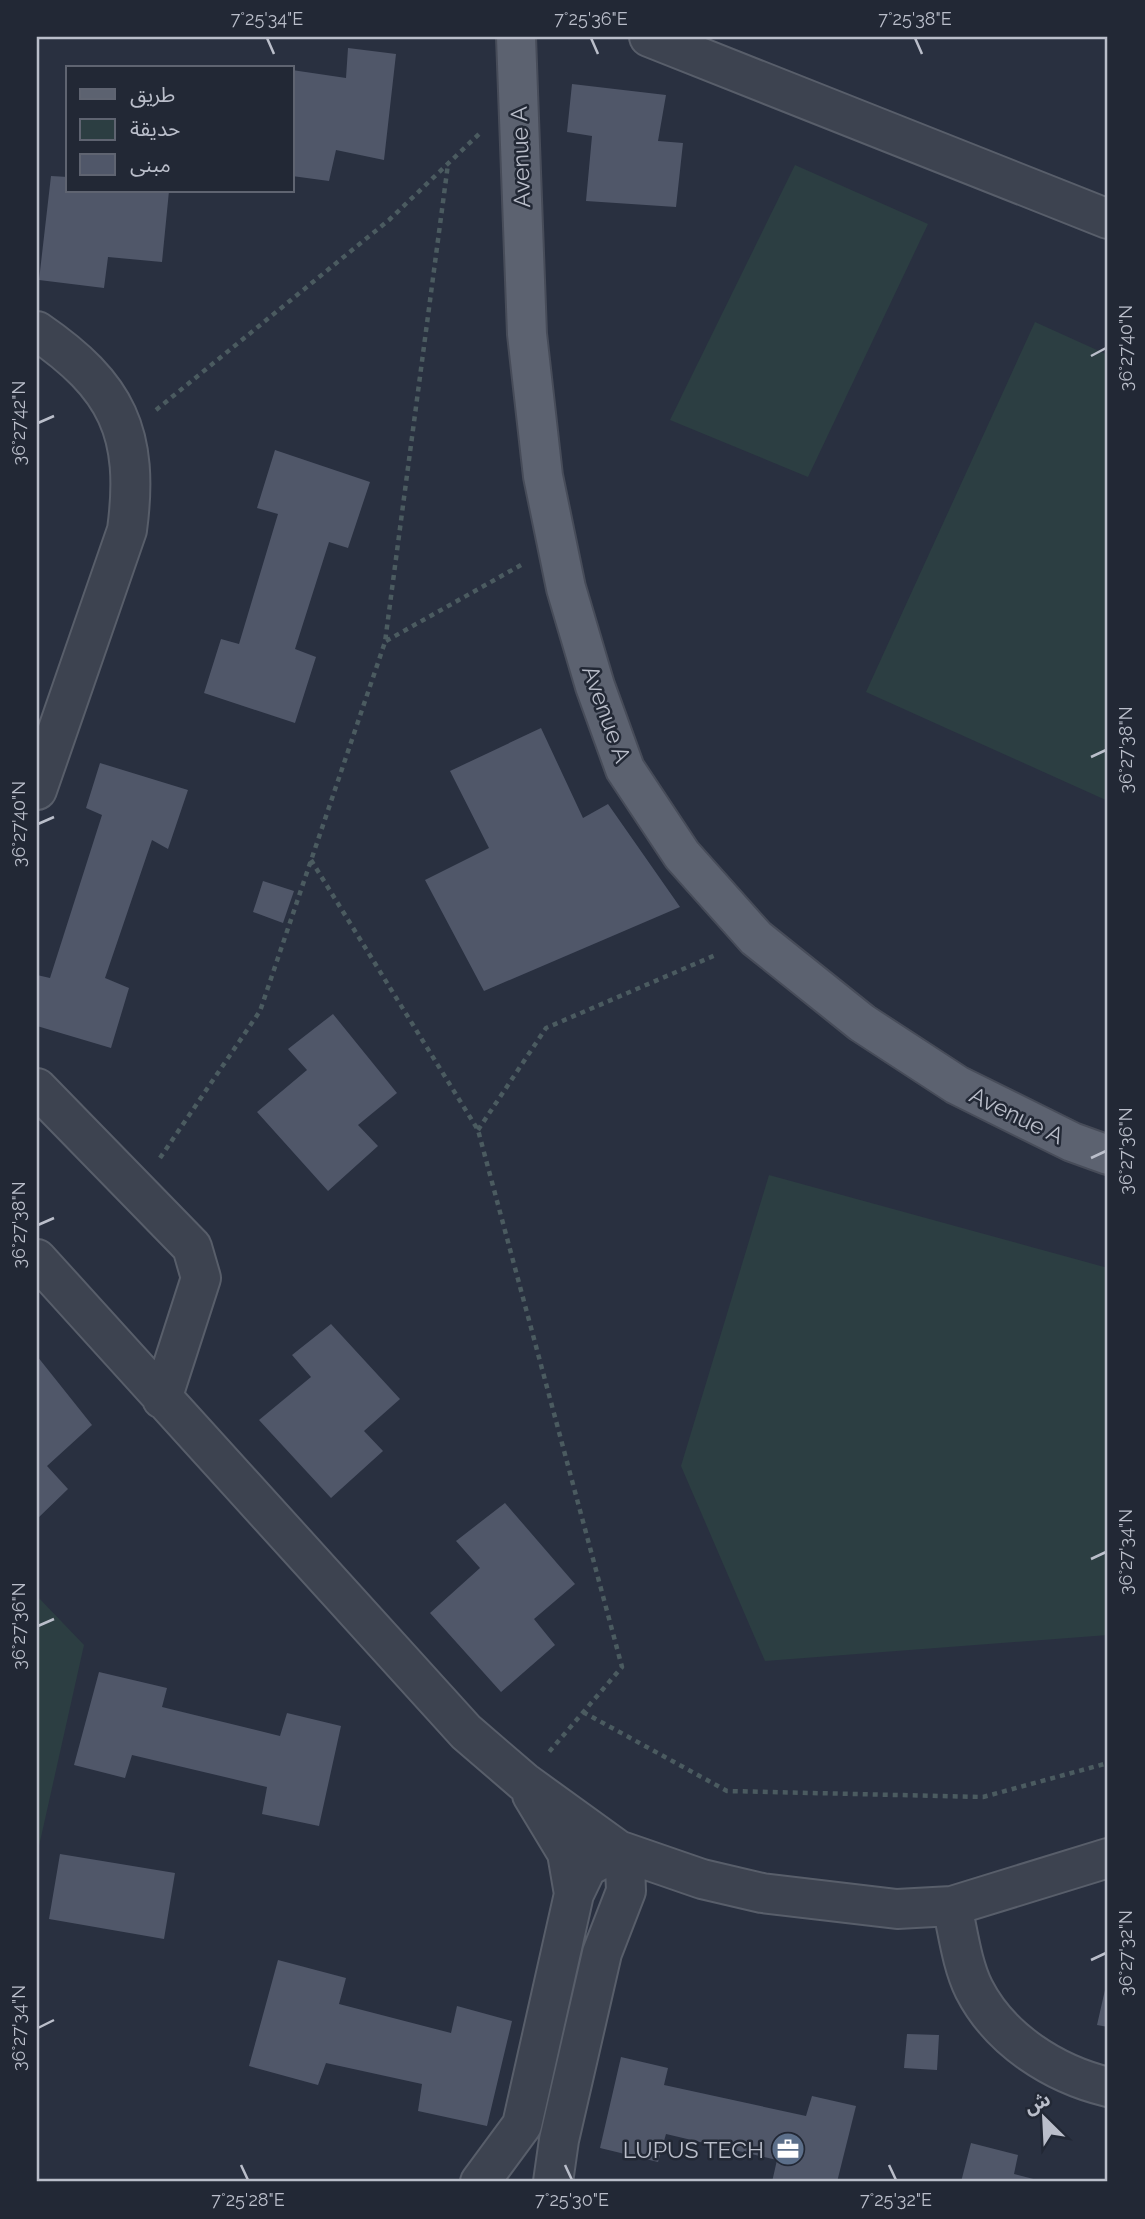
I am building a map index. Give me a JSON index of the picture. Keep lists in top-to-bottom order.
{
  "streets": {
    "main road": ["Avenue A"]
  },
  "places": {
    "office": ["LUPUS TECH"]
  },
  "legend": ["طريق", "حديقة", "مبنى"],
  "north": "top left",
  "coordinates": [
    "7°25'34\"E",
    "7°25'36\"E",
    "7°25'38\"E",
    "36°27'40\"N",
    "36°27'42\"N",
    "36°27'38\"N",
    "36°27'36\"N",
    "36°27'34\"N",
    "36°27'32\"N",
    "7°25'28\"E",
    "7°25'30\"E",
    "7°25'32\"E"
  ]
}
